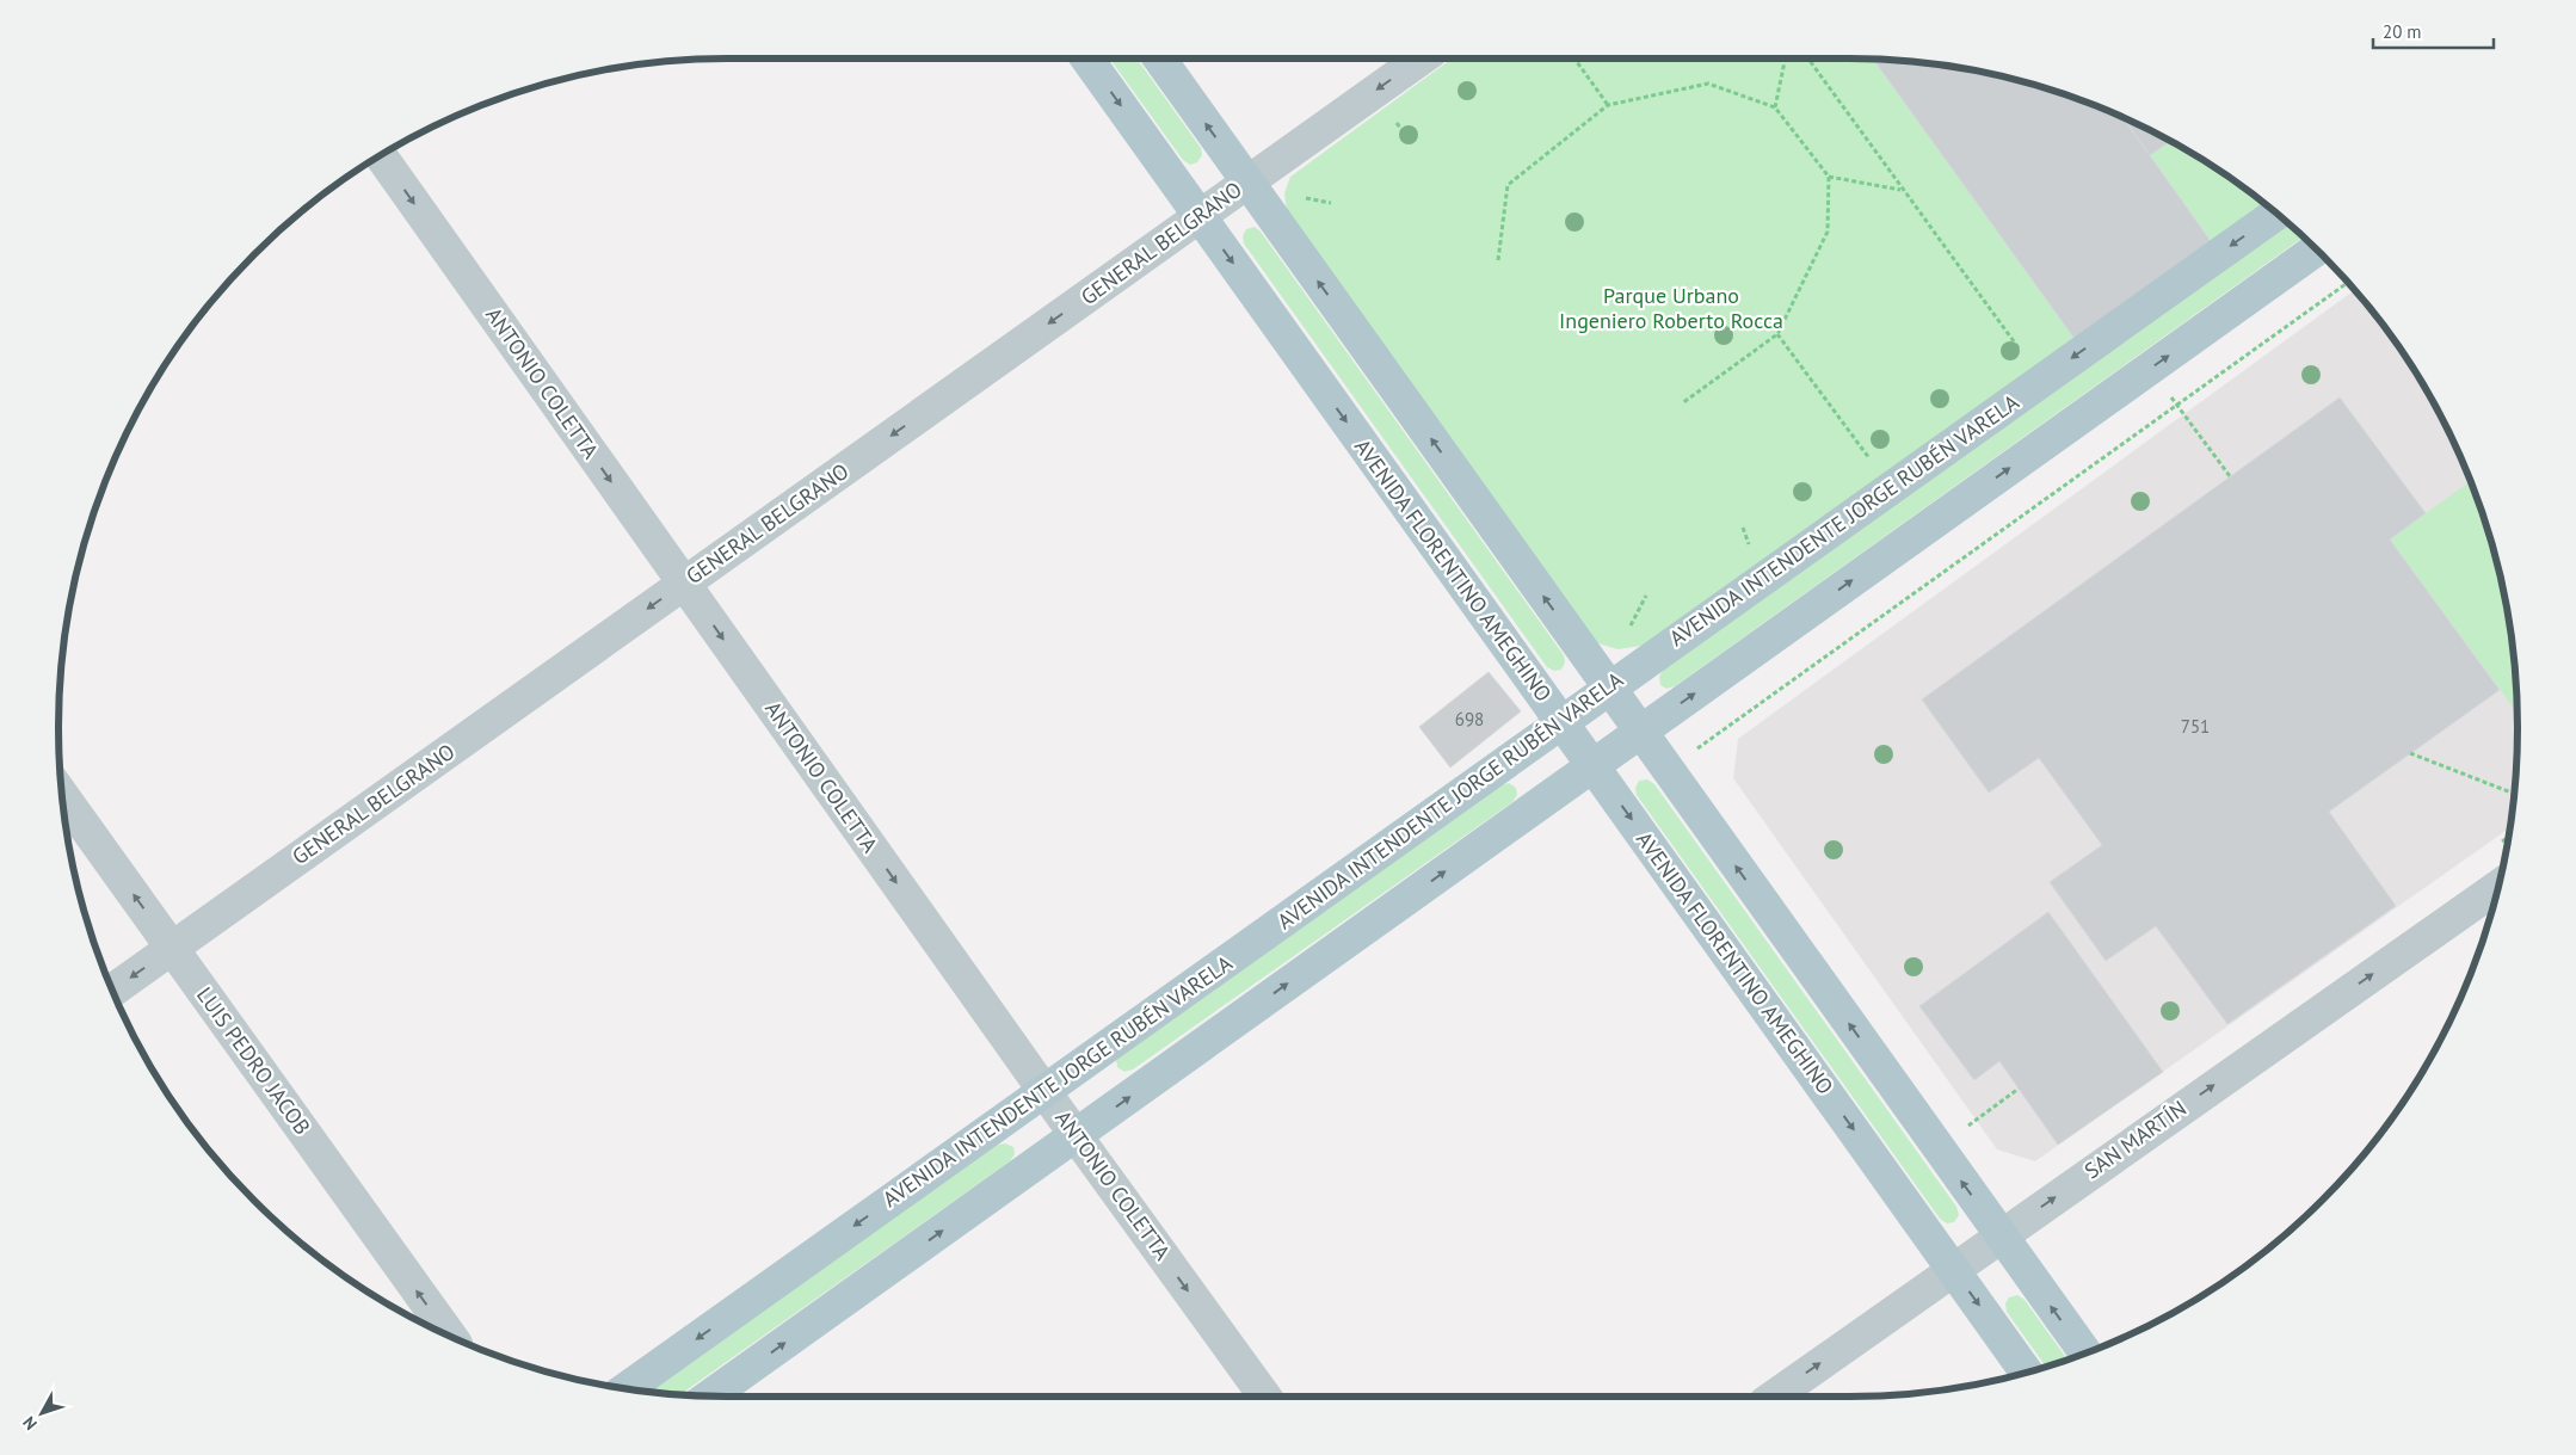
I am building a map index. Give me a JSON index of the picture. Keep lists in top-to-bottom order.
{
  "streets": {
    "main road": ["AVENIDA INTENDENTE JORGE RUBÉN VARELA", "AVENIDA FLORENTINO AMEGHINO"],
    "street": [
      "GENERAL BELGRANO",
      "ANTONIO COLETTA",
      "LUIS PEDRO JACOB",
      "SAN MARTÍN"
    ]
  },
  "crossings": [
    ["GENERAL BELGRANO", "ANTONIO COLETTA"],
    ["GENERAL BELGRANO", "AVENIDA FLORENTINO AMEGHINO"],
    ["GENERAL BELGRANO", "LUIS PEDRO JACOB"],
    ["ANTONIO COLETTA", "AVENIDA INTENDENTE JORGE RUBÉN VARELA"],
    ["AVENIDA INTENDENTE JORGE RUBÉN VARELA", "AVENIDA FLORENTINO AMEGHINO"],
    ["AVENIDA FLORENTINO AMEGHINO", "SAN MARTÍN"]
  ],
  "one_way": [
    "GENERAL BELGRANO",
    "ANTONIO COLETTA",
    "LUIS PEDRO JACOB",
    "SAN MARTÍN"
  ],
  "parks": ["Parque Urbano Ingeniero Roberto Rocca"],
  "house_numbers": ["698", "751"],
  "scale_bar": "20 m",
  "north": "bottom left"
}
